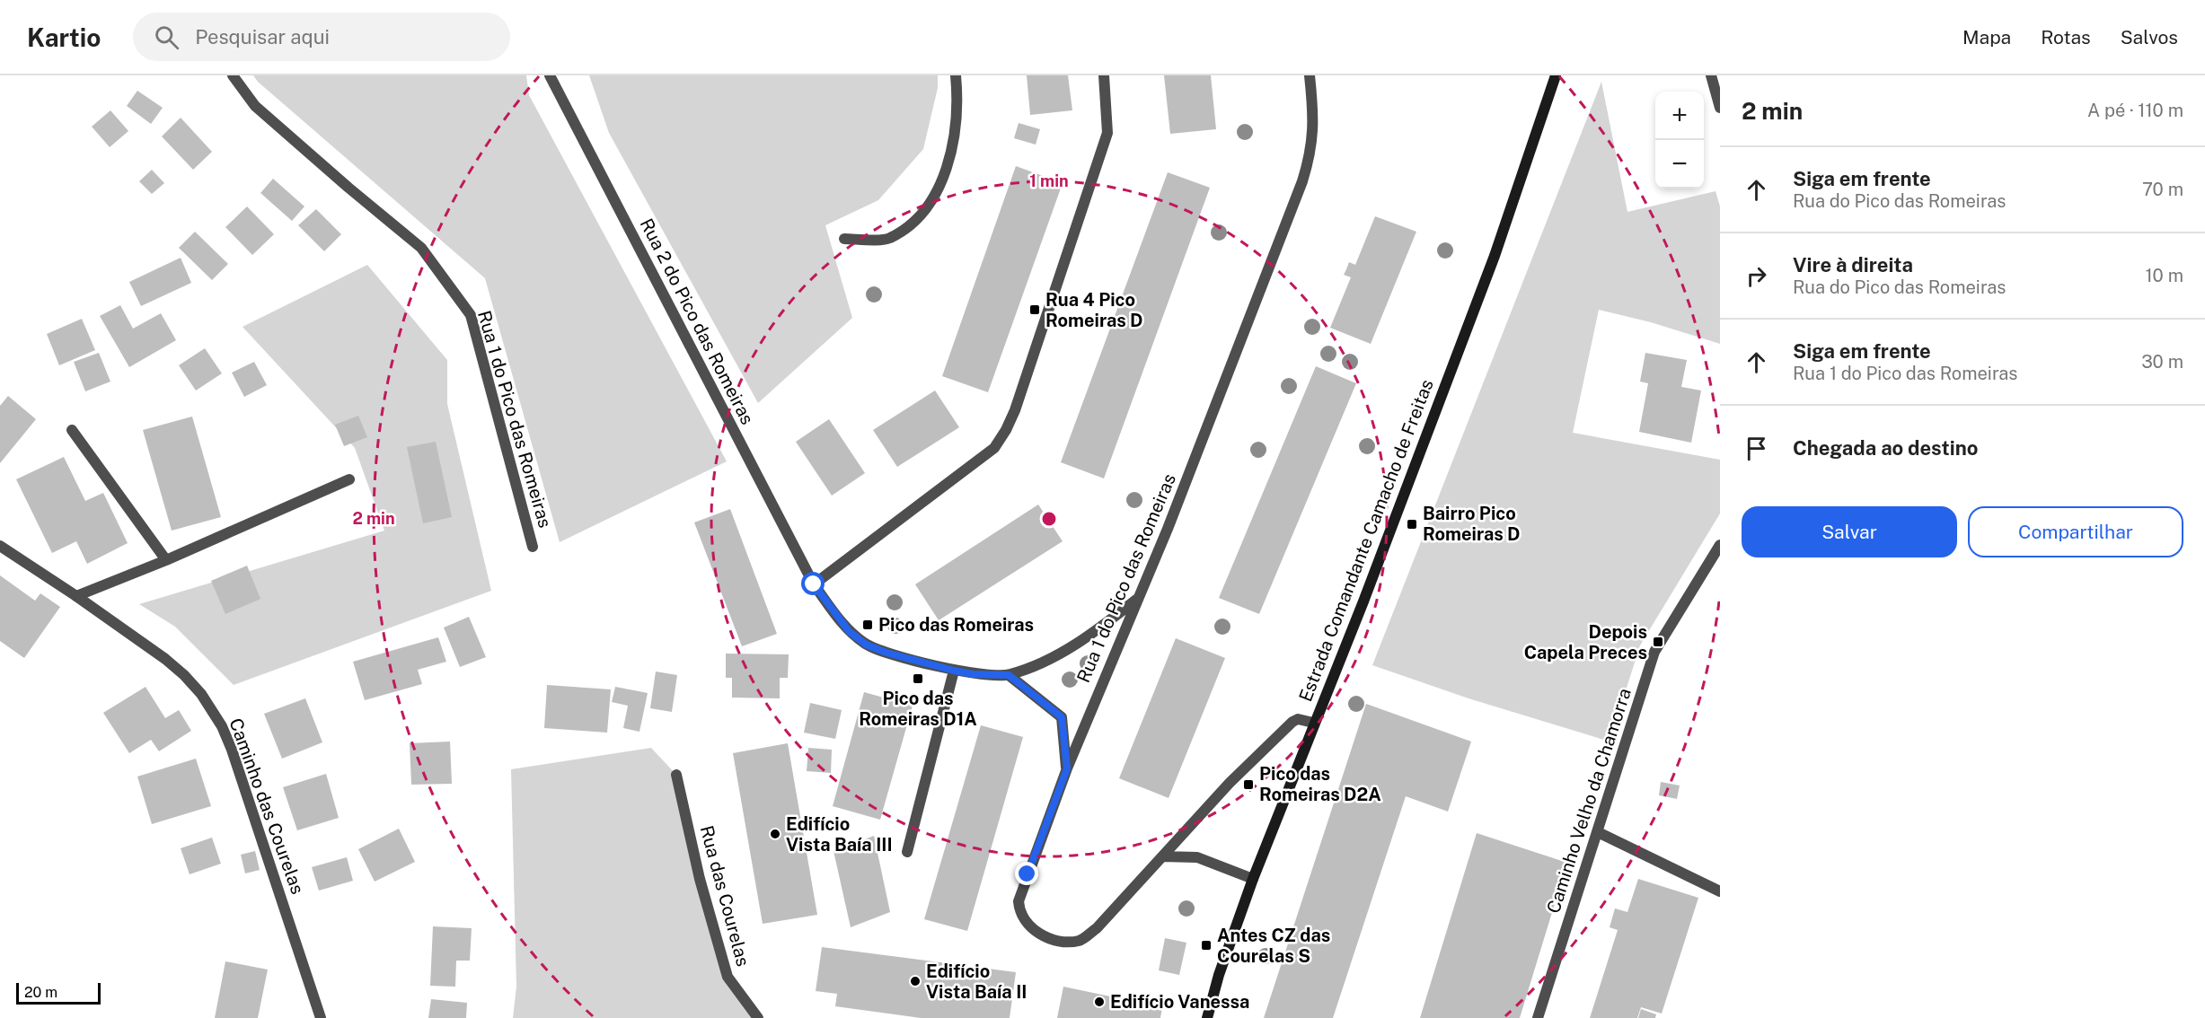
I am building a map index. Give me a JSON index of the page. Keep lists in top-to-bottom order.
{
  "streets": {
    "main road": ["Estrada Comandante Camacho de Freitas"],
    "street": [
      "Rua 2 do Pico das Romeiras",
      "Rua 1 do Pico das Romeiras",
      "Caminho Velho da Chamorra",
      "Caminho das Courelas",
      "Rua das Courelas"
    ]
  },
  "crossings": [
    ["Rua 1 do Pico das Romeiras", "Estrada Comandante Camacho de Freitas"]
  ],
  "places": {
    "transit": [
      "Rua 4 Pico Romeiras D",
      "Bairro Pico Romeiras D",
      "Pico das Romeiras",
      "Depois Capela Preces",
      "Pico das Romeiras D1A",
      "Pico das Romeiras D2A",
      "Antes CZ das Courelas S"
    ],
    "other": ["Edifício Vista Baía III", "Edifício Vista Baía II", "Edifício Vanessa"]
  },
  "scale_bar": "20 m",
  "page": {
    "header": "Kartio",
    "search": "Pesquisar aqui",
    "nav": ["Mapa", "Rotas", "Salvos"],
    "heading": ["2 min", "A pé · 110 m"],
    "map_buttons": ["+", "−"],
    "list": [
      ["Siga em frente", "Rua do Pico das Romeiras", "70 m"],
      ["Vire à direita", "Rua do Pico das Romeiras", "10 m"],
      ["Siga em frente", "Rua 1 do Pico das Romeiras", "30 m"],
      "Chegada ao destino"
    ],
    "buttons": ["Salvar", "Compartilhar"],
    "scale": "20 m"
  },
  "rings": ["1 min", "2 min"]
}
